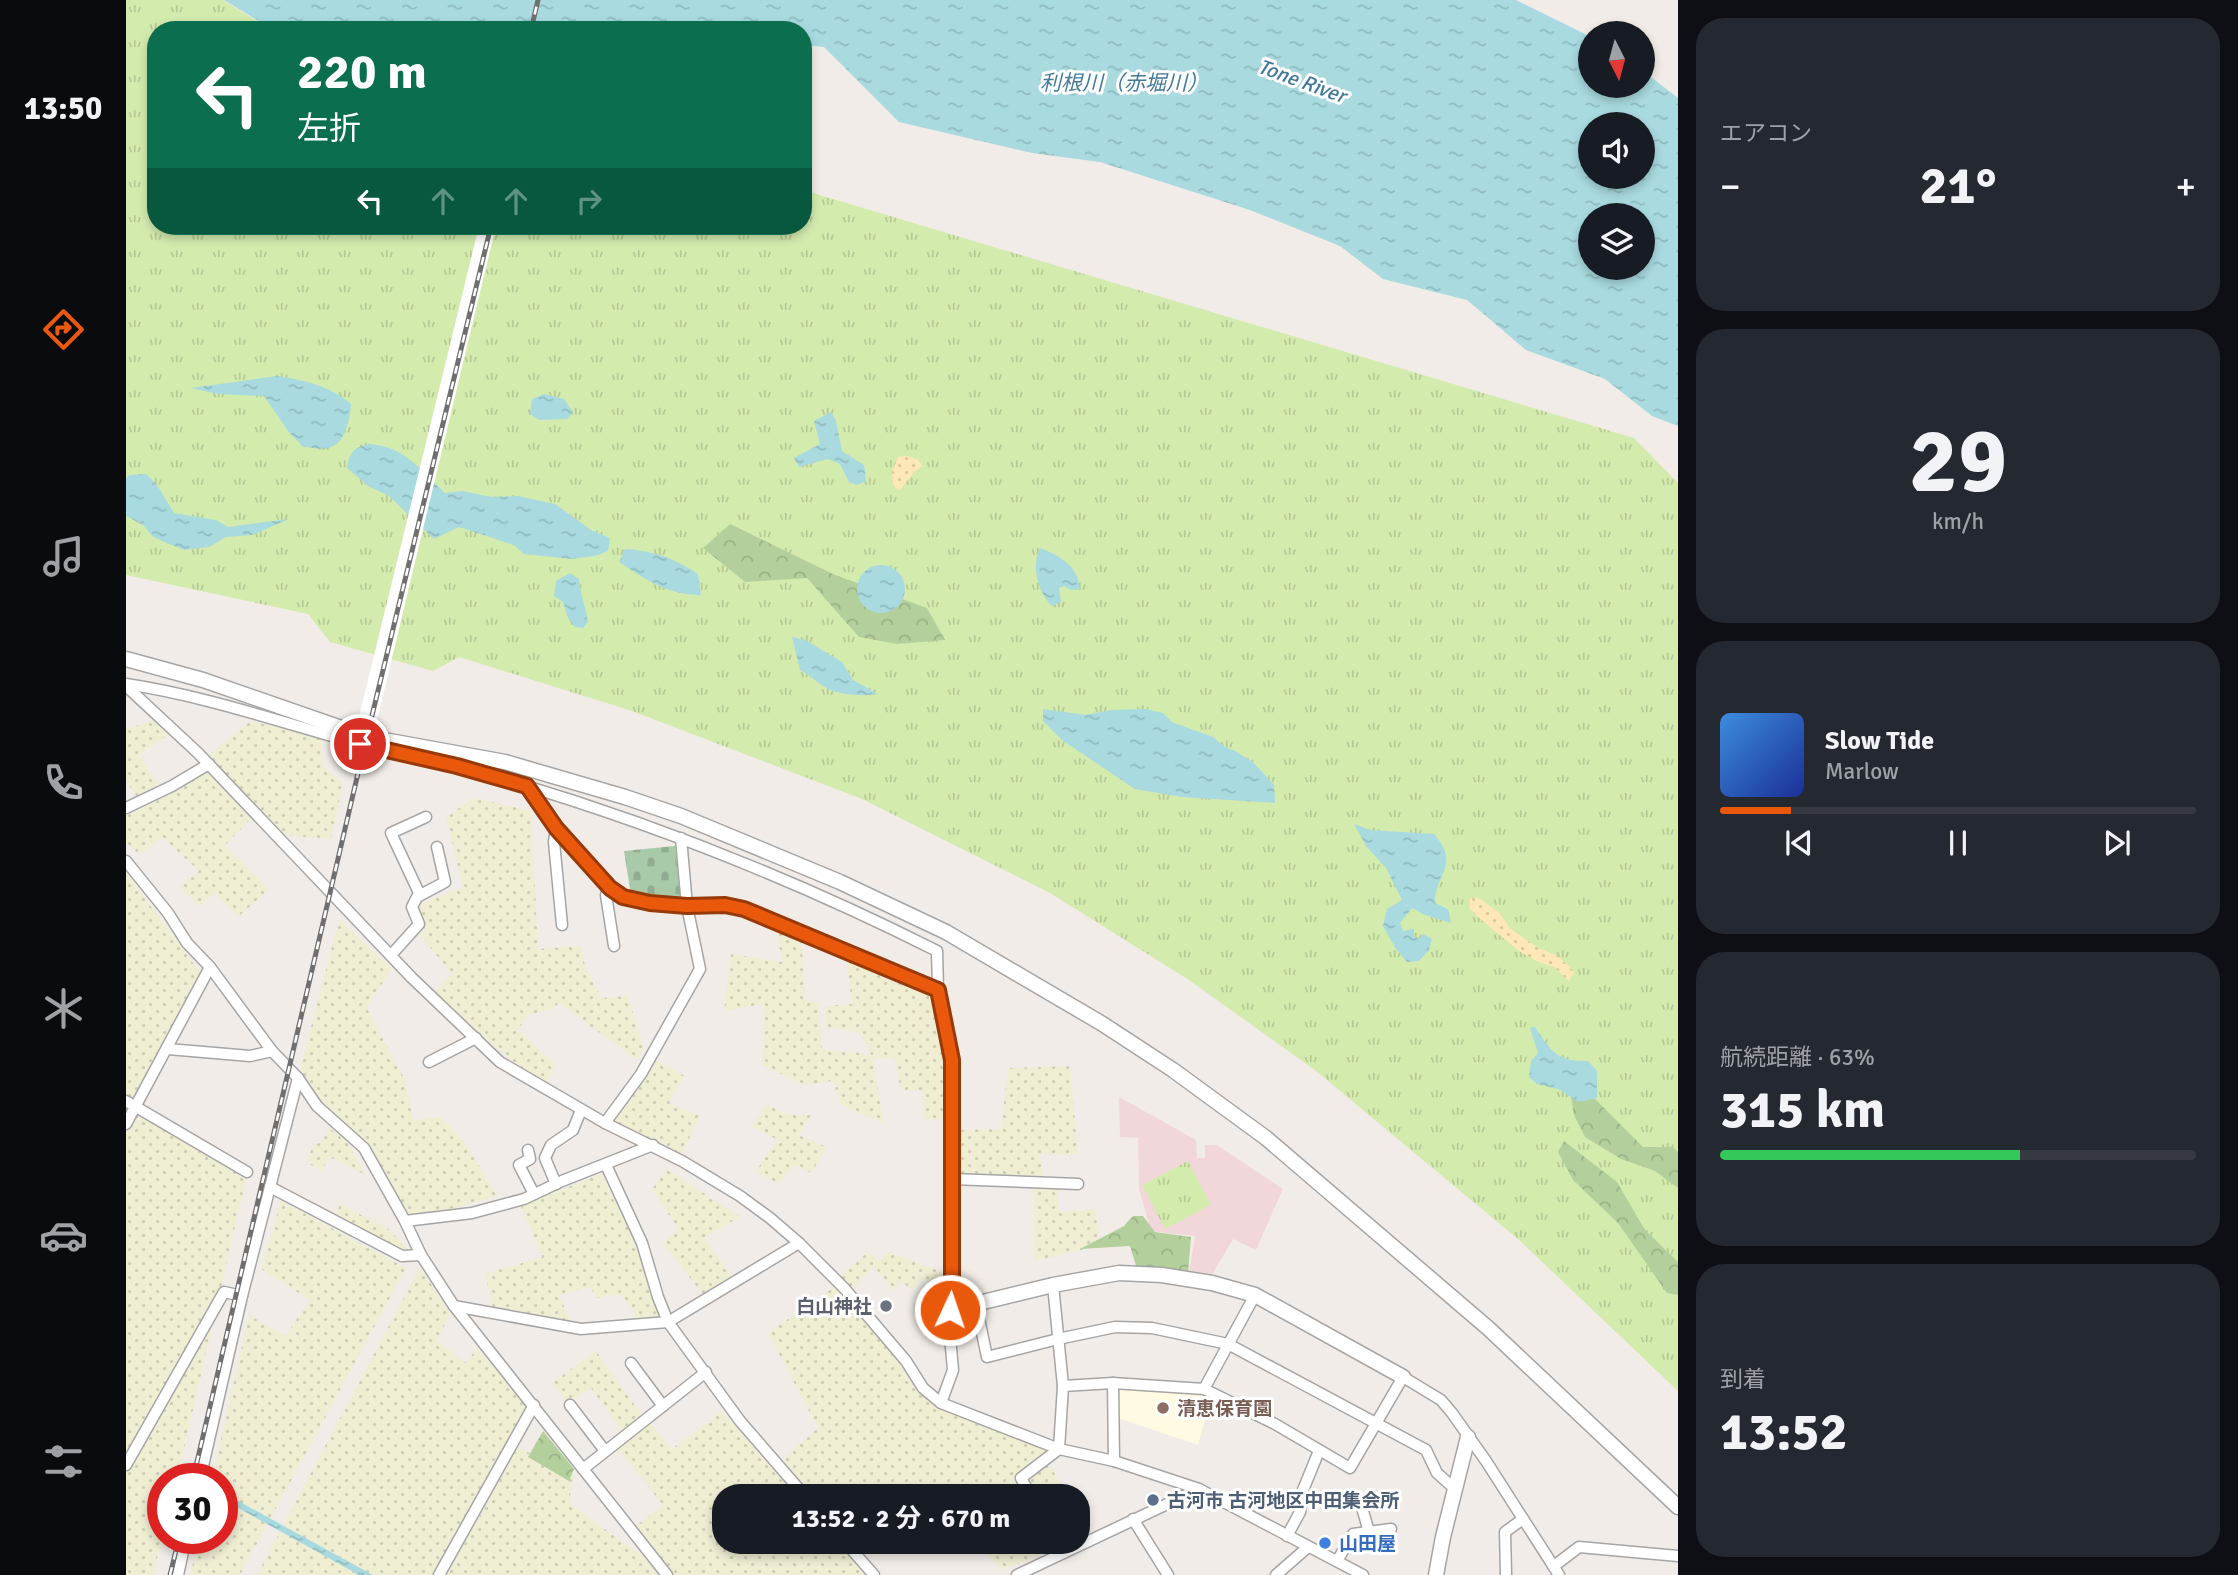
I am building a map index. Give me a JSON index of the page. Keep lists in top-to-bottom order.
{
  "water": ["Tone River", "利根川（赤堀川）"],
  "places": [
    "白山神社",
    "清恵保育園",
    "古河市 古河地区中田集会所",
    "山田屋"
  ],
  "north": "bottom",
  "page": {
    "tabs": "13:50",
    "tile": [
      "エアコン",
      ["29", "km/h"],
      ["航続距離 · 63%", "315 km"],
      ["到着", "13:52"]
    ],
    "turn": ["220 m", "左折"],
    "heat": ["−", "21°", "+"],
    "song": ["Slow Tide", "Marlow"],
    "limit": "30",
    "trip": "13:52 · 2 分 · 670 m"
  }
}
